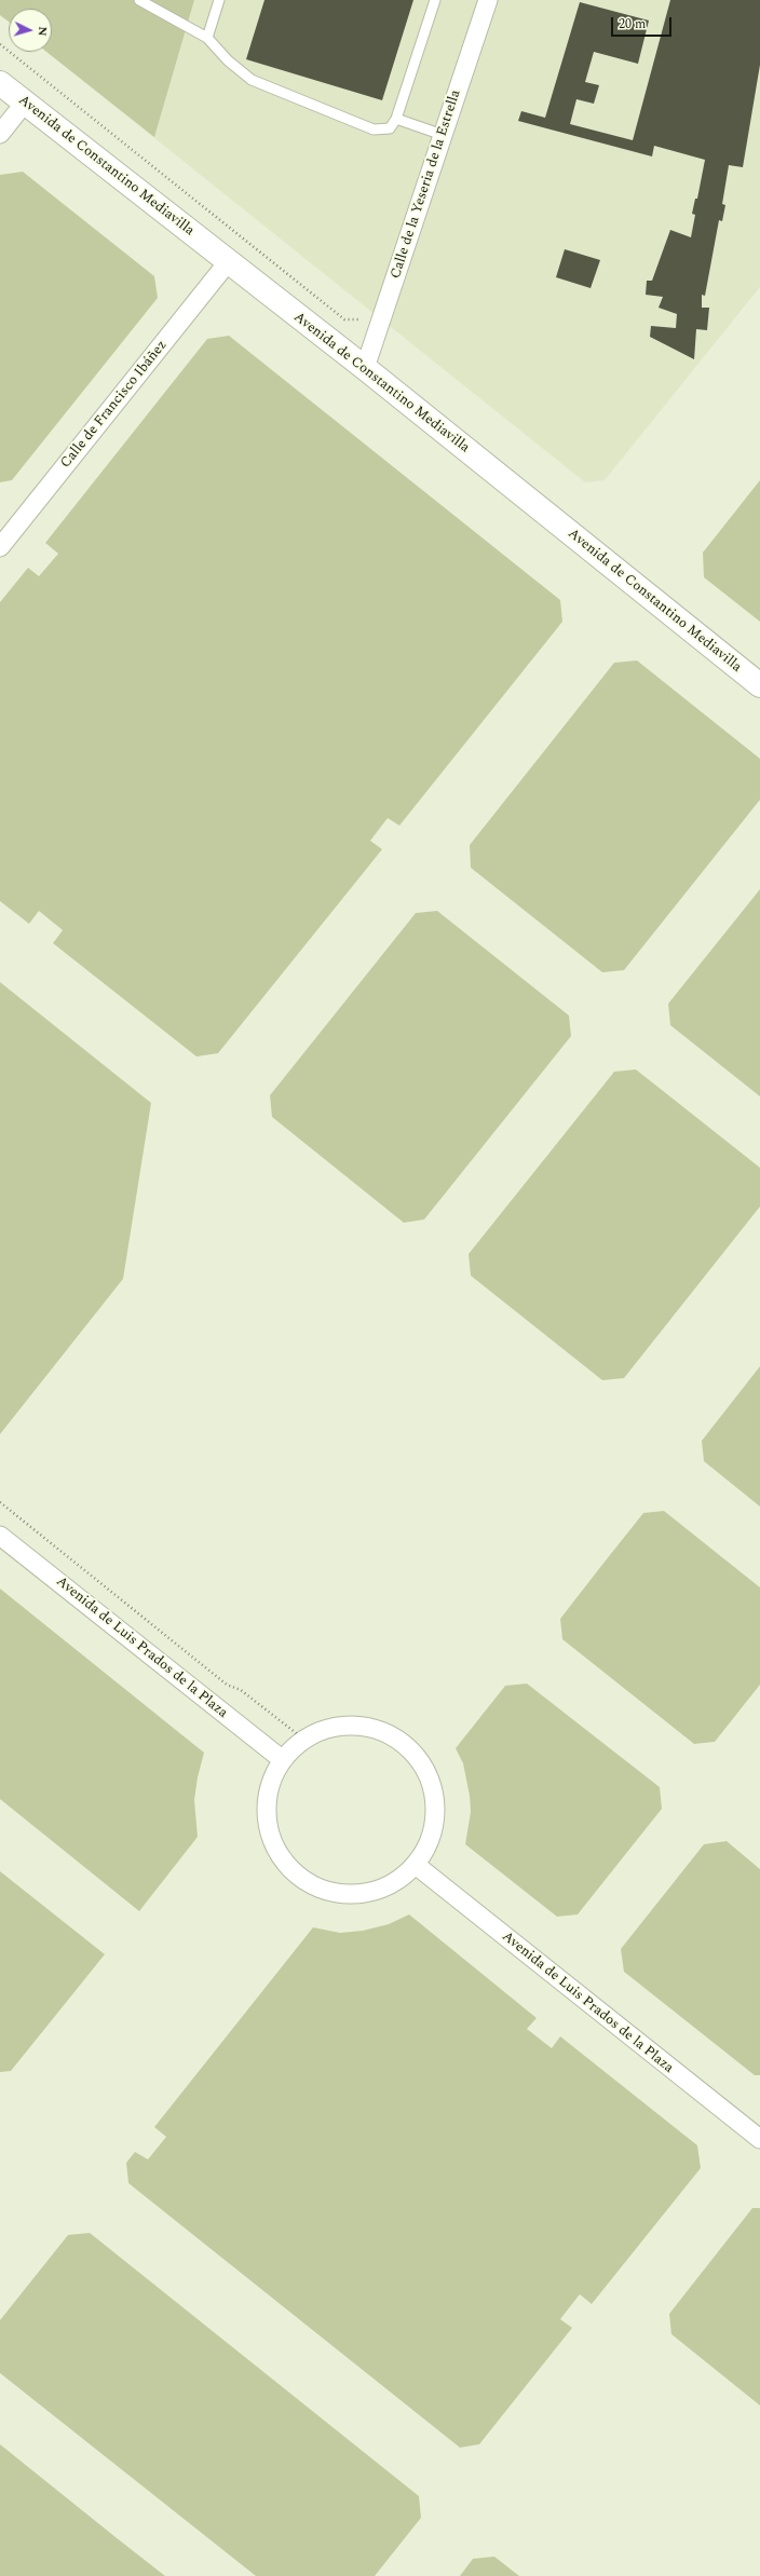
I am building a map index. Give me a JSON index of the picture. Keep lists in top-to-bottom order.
{
  "streets": {
    "street": [
      "Avenida de Constantino Mediavilla",
      "Calle de la Yeseria de la Estrella",
      "Calle de Francisco Ibáñez",
      "Avenida de Luis Prados de la Plaza"
    ]
  },
  "crossings": [
    ["Avenida de Constantino Mediavilla", "Calle de la Yeseria de la Estrella"],
    ["Avenida de Constantino Mediavilla", "Calle de Francisco Ibáñez"]
  ],
  "scale_bar": "20 m",
  "north": "right"
}
